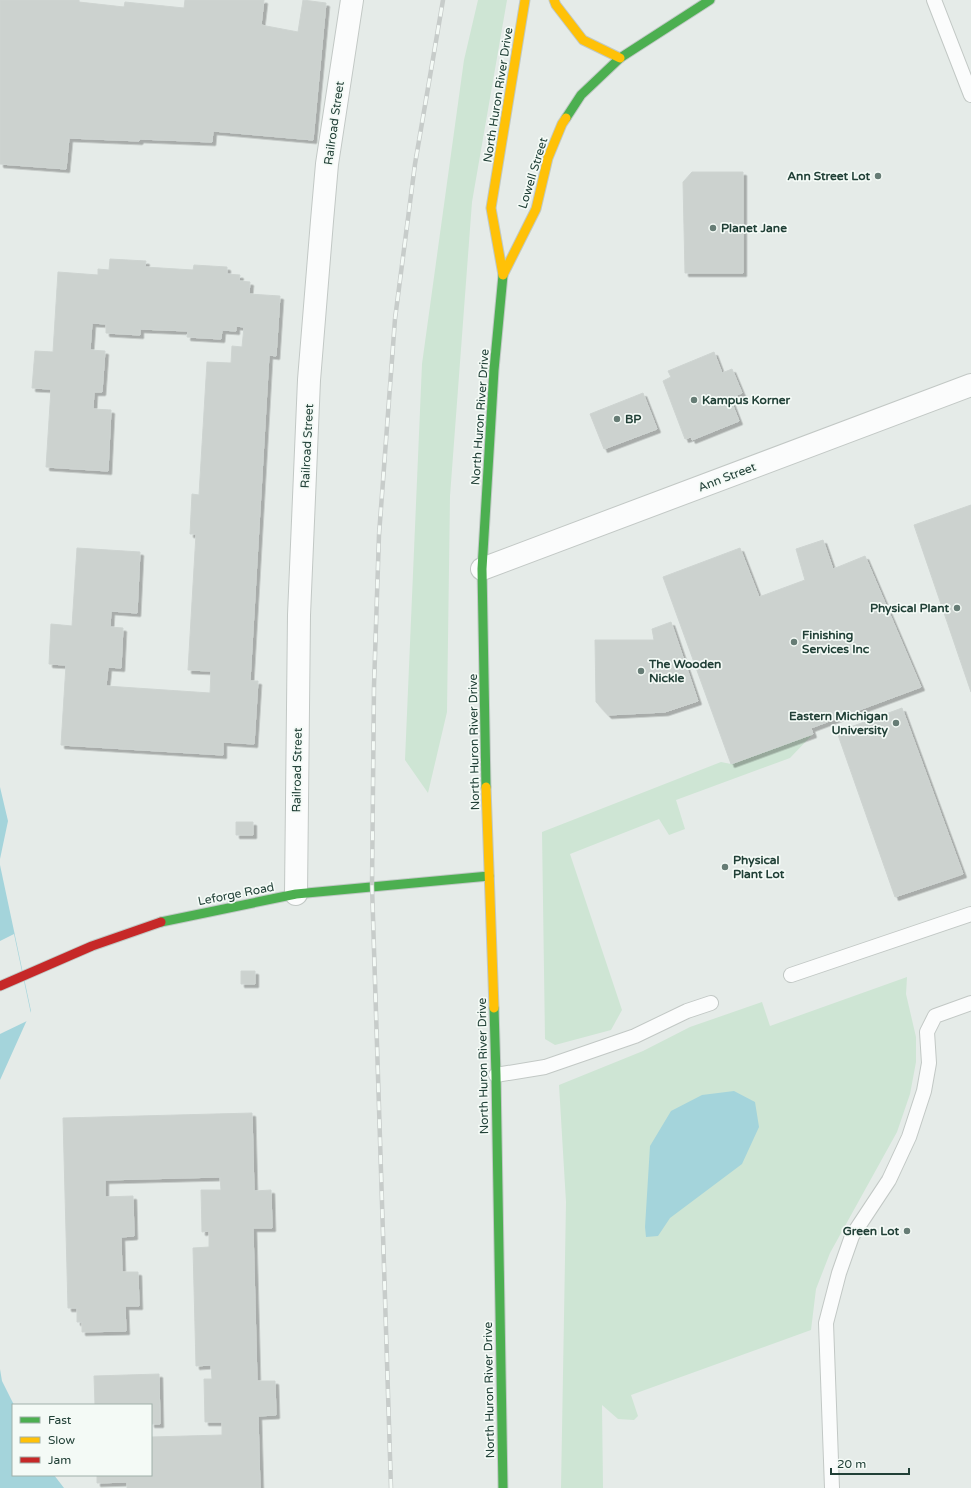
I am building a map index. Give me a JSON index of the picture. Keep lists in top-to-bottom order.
{
  "streets": {
    "main road": ["North Huron River Drive", "Lowell Street", "Leforge Road"],
    "street": ["Railroad Street", "Ann Street"]
  },
  "crossings": [
    ["North Huron River Drive", "Lowell Street"],
    ["North Huron River Drive", "Ann Street"],
    ["North Huron River Drive", "Leforge Road"],
    ["Railroad Street", "Leforge Road"]
  ],
  "places": [
    "Ann Street Lot",
    "Planet Jane",
    "Kampus Korner",
    "BP",
    "Physical Plant",
    "Finishing Services Inc",
    "The Wooden Nickle",
    "Eastern Michigan University",
    "Physical Plant Lot",
    "Green Lot"
  ],
  "legend": ["Fast", "Slow", "Jam"],
  "scale_bar": "20 m"
}
